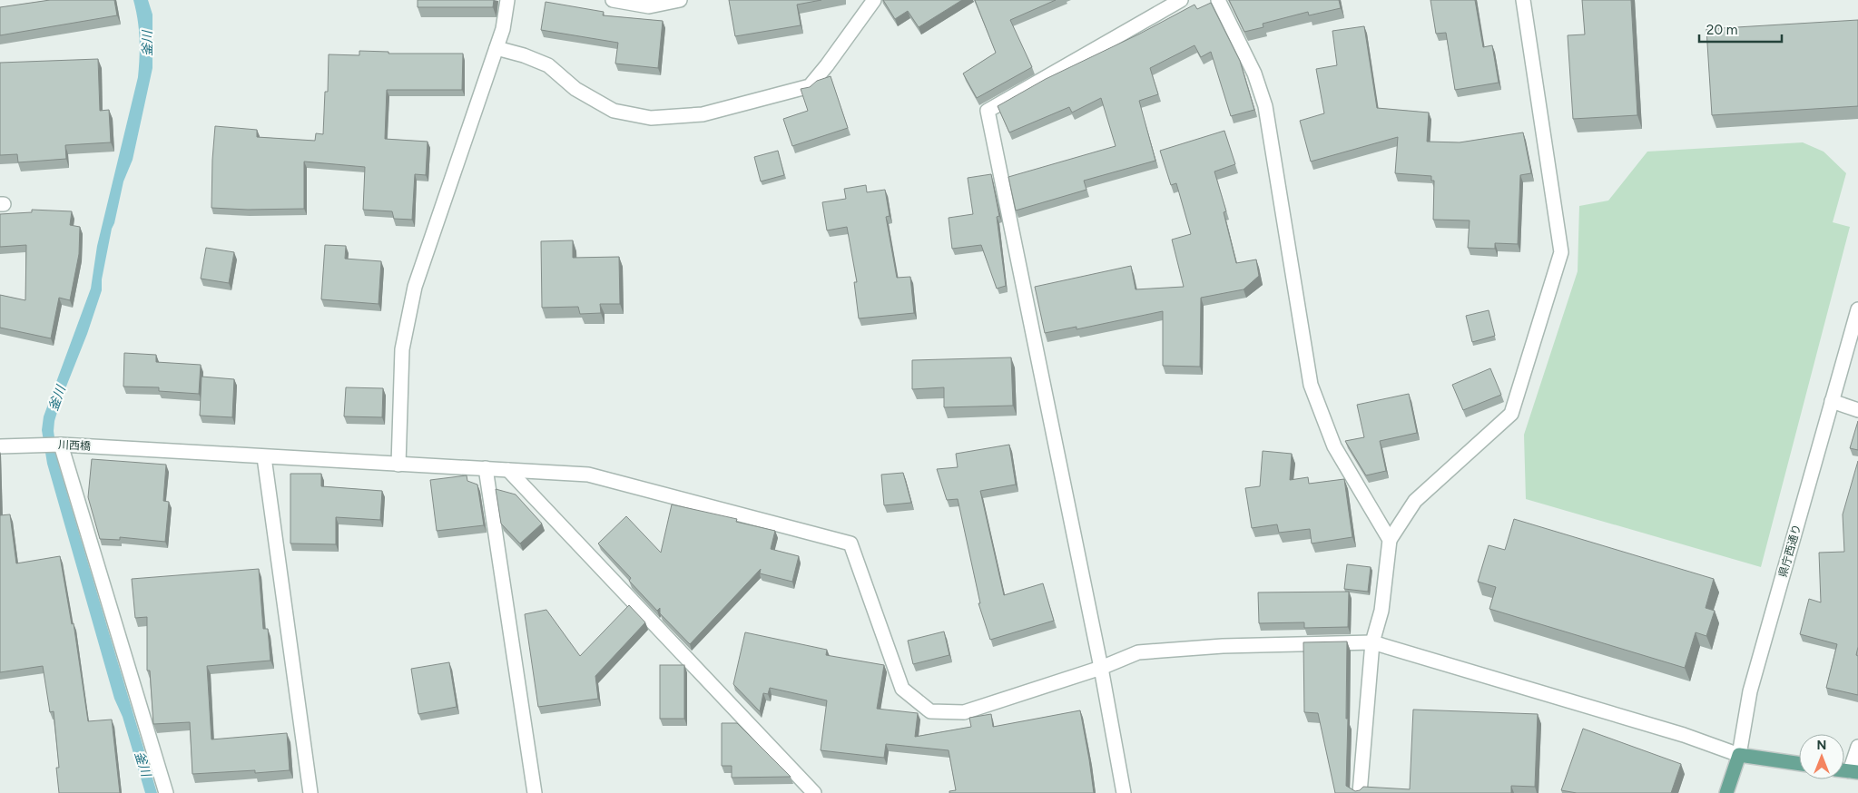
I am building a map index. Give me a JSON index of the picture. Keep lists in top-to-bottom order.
{
  "streets": {
    "main road": ["県庁西通り"],
    "street": ["川西橋"]
  },
  "water": ["釜川"],
  "scale_bar": "20 m",
  "north": "top"
}
